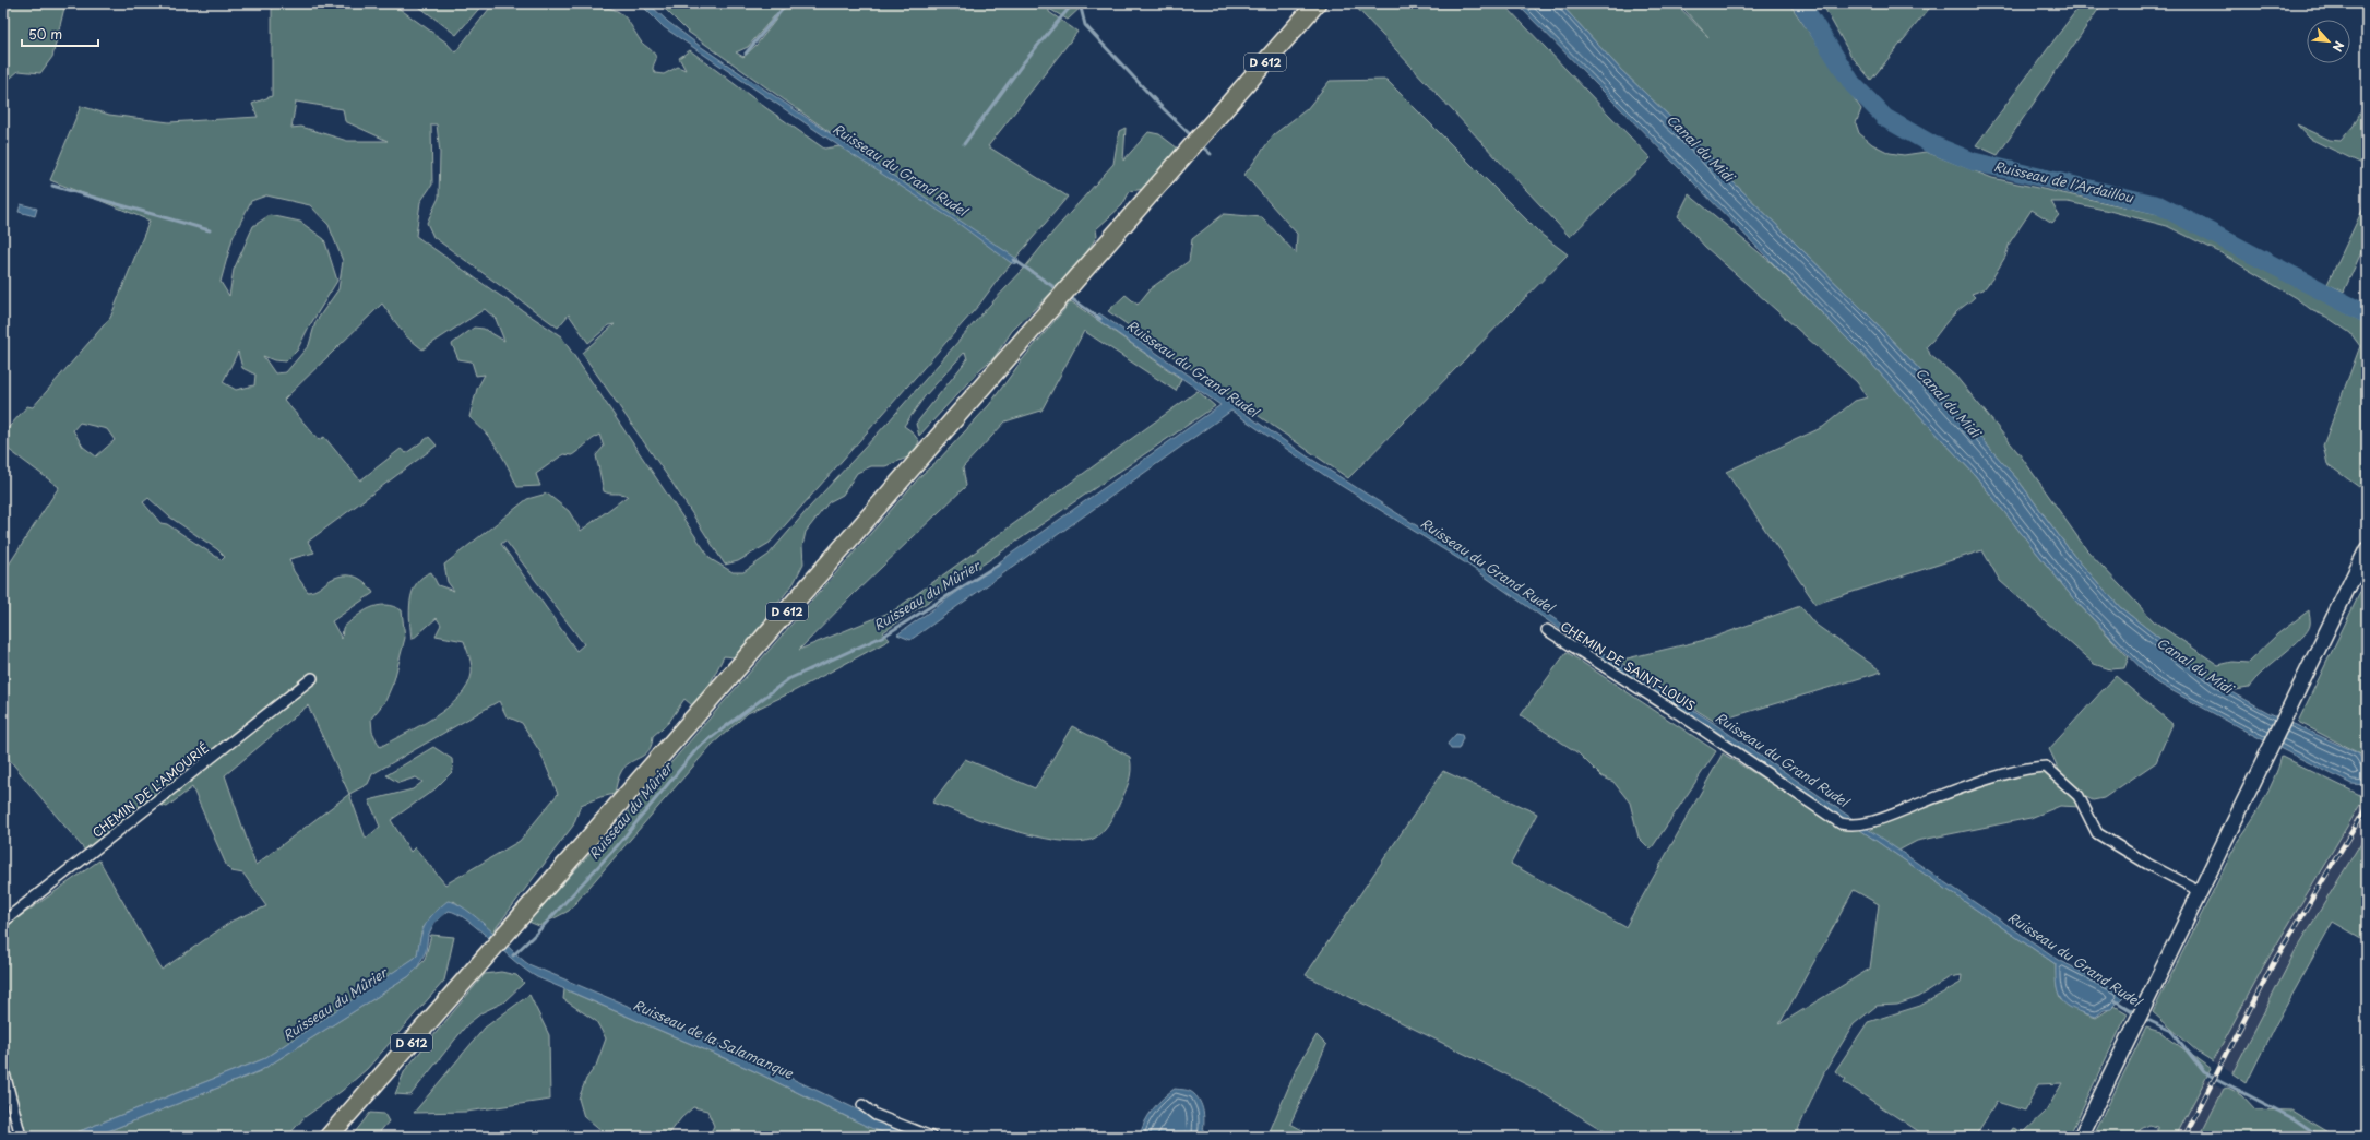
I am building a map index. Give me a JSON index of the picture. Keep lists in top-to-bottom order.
{
  "streets": {
    "highway": ["D 612"],
    "street": ["CHEMIN DE SAINT-LOUIS", "CHEMIN DE L'AMOURIÉ"]
  },
  "water": [
    "Canal du Midi",
    "Ruisseau du Grand Rudel",
    "Ruisseau de l'Ardaillou",
    "Ruisseau du Mûrier",
    "Ruisseau de la Salamanque"
  ],
  "scale_bar": "50 m",
  "north": "bottom right"
}
